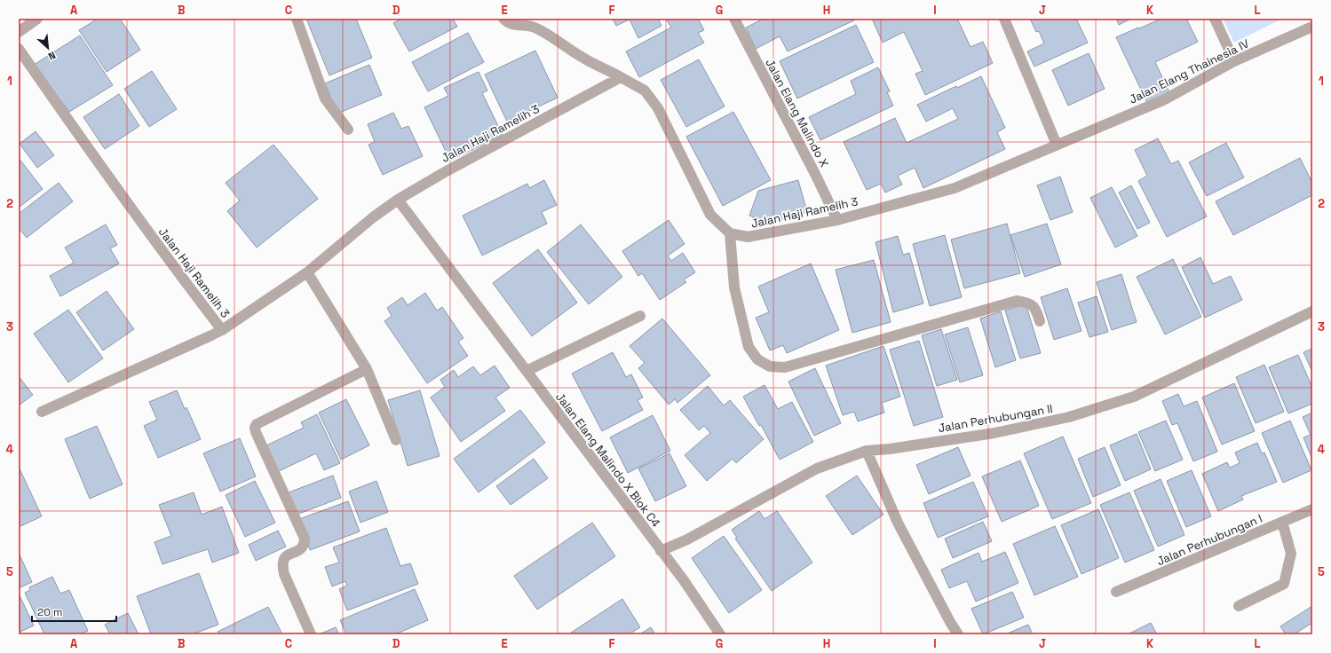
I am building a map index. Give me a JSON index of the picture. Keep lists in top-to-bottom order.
{
  "streets": {
    "street": [
      "Jalan Elang Thainesia IV",
      "Jalan Elang Malindo X",
      "Jalan Haji Ramelih 3",
      "Jalan Perhubungan II",
      "Jalan Elang Malindo X Blok C4",
      "Jalan Perhubungan I"
    ]
  },
  "crossings": [
    ["Jalan Elang Thainesia IV", "Jalan Haji Ramelih 3"],
    ["Jalan Elang Malindo X", "Jalan Haji Ramelih 3"],
    ["Jalan Haji Ramelih 3", "Jalan Elang Malindo X Blok C4"]
  ],
  "scale_bar": "20 m",
  "north": "bottom right",
  "grid": {
    "columns": [
      "A",
      "B",
      "C",
      "D",
      "E",
      "F",
      "G",
      "H",
      "I",
      "J",
      "K",
      "L"
    ],
    "rows": [
      "1",
      "2",
      "3",
      "4",
      "5"
    ]
  }
}
